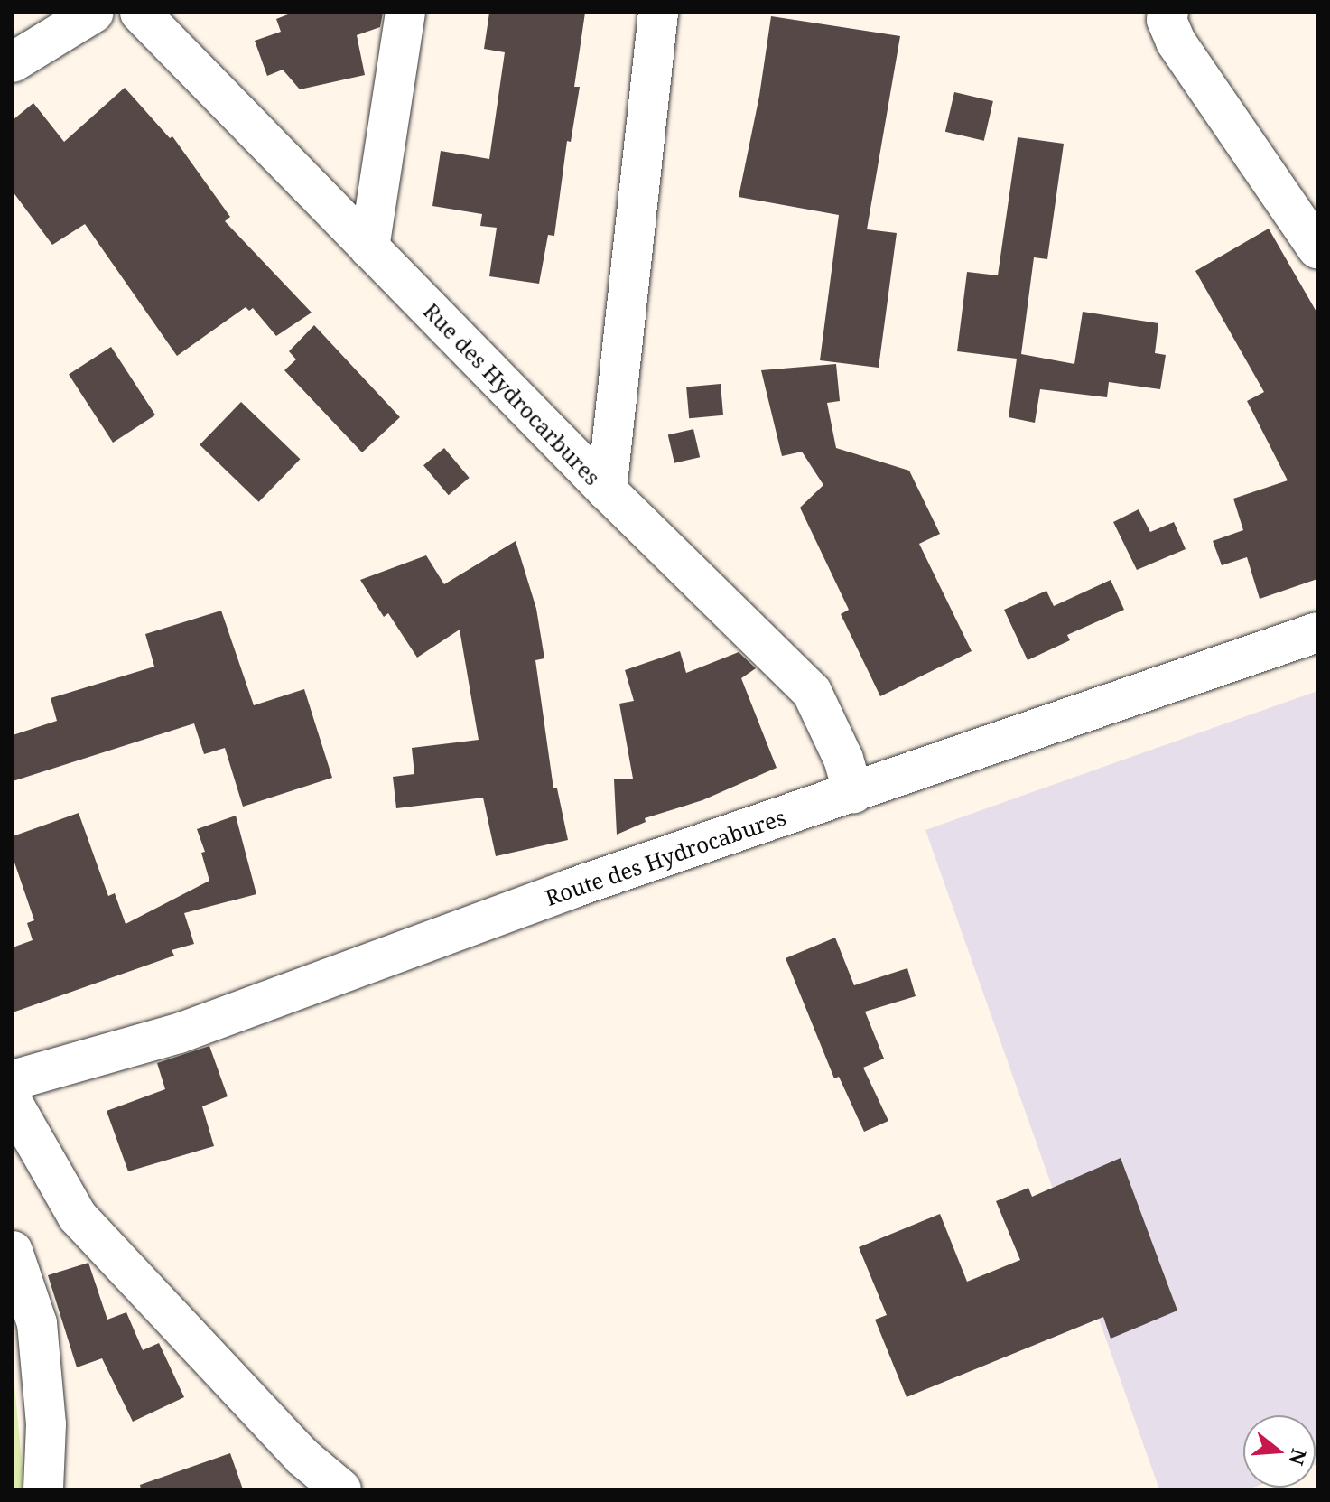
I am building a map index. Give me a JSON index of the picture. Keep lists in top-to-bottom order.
{
  "streets": {
    "street": ["Rue des Hydrocarbures", "Route des Hydrocabures"]
  },
  "crossings": [
    ["Rue des Hydrocarbures", "Route des Hydrocabures"]
  ],
  "north": "right"
}
